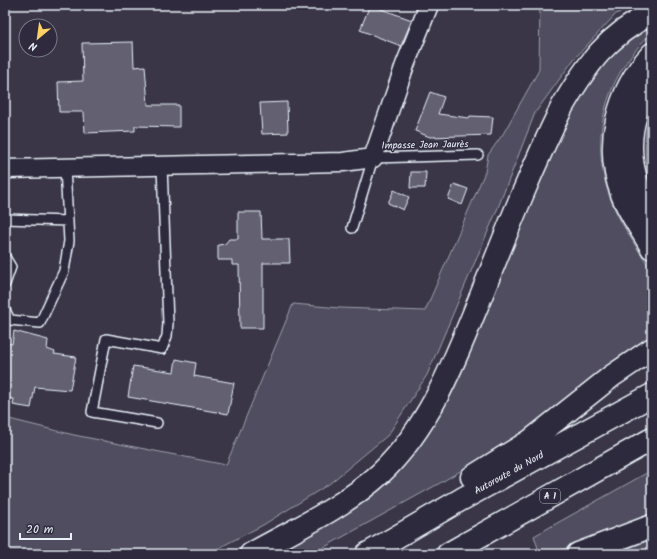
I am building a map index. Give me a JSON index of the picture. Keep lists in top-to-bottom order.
{
  "streets": {
    "highway": ["Autoroute du Nord", "A 1"],
    "lane": ["Impasse Jean Jaurès"]
  },
  "scale_bar": "20 m",
  "north": "bottom left"
}
